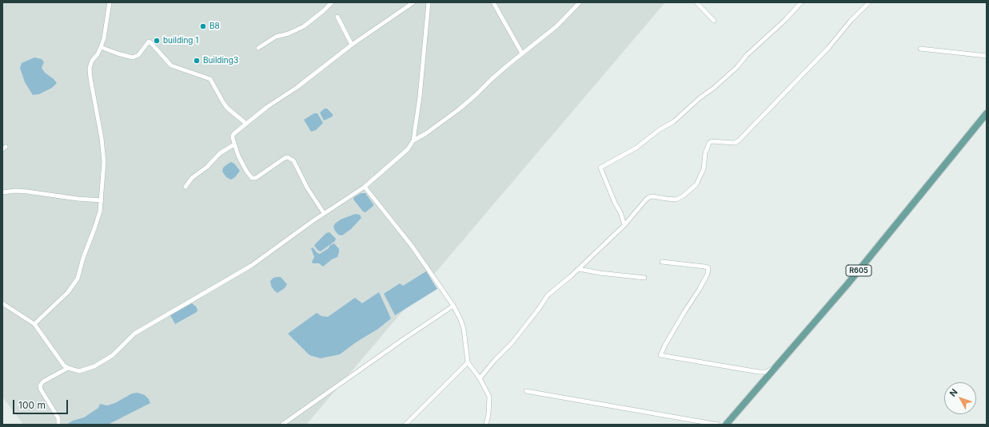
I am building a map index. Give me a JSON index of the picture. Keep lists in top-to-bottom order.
{
  "streets": {
    "main road": ["R605"]
  },
  "places": ["B8", "building 1", "Building3"],
  "scale_bar": "100 m",
  "north": "top left"
}
